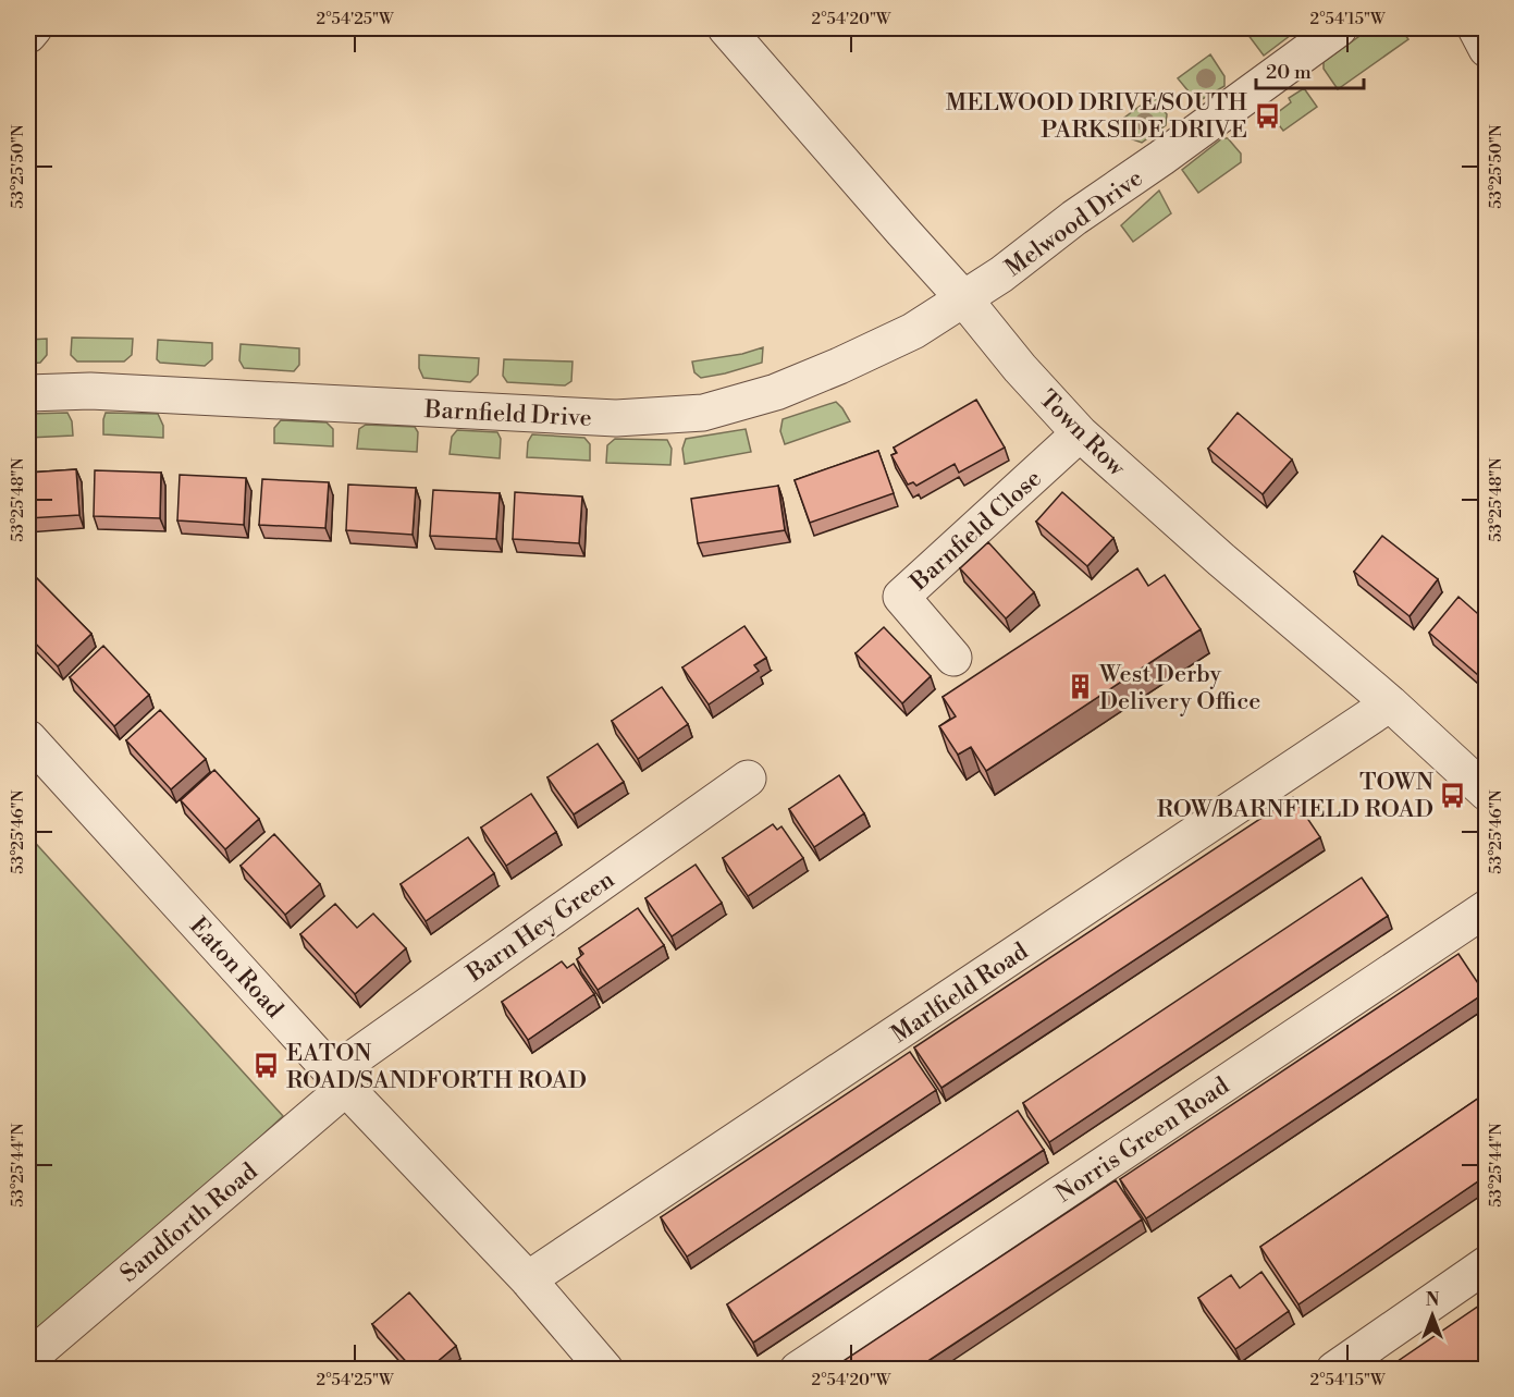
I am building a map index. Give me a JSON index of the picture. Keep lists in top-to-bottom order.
{
  "streets": {
    "street": [
      "Melwood Drive",
      "Barnfield Drive",
      "Town Row",
      "Barnfield Close",
      "Barn Hey Green",
      "Eaton Road",
      "Marlfield Road",
      "Norris Green Road",
      "Sandforth Road"
    ]
  },
  "crossings": [
    ["Melwood Drive", "Barnfield Drive"],
    ["Melwood Drive", "Town Row"],
    ["Barnfield Drive", "Town Row"],
    ["Town Row", "Barnfield Close"],
    ["Town Row", "Marlfield Road"],
    ["Barn Hey Green", "Eaton Road"],
    ["Barn Hey Green", "Sandforth Road"],
    ["Eaton Road", "Marlfield Road"],
    ["Eaton Road", "Sandforth Road"]
  ],
  "places": {
    "bus stop": ["MELWOOD DRIVE/SOUTH PARKSIDE DRIVE", "TOWN ROW/BARNFIELD ROAD", "EATON ROAD/SANDFORTH ROAD"],
    "building": ["West Derby Delivery Office"]
  },
  "scale_bar": "20 m",
  "north": "top",
  "coordinates": [
    "2°54'25\"W",
    "2°54'20\"W",
    "2°54'15\"W",
    "53°25'50\"N",
    "53°25'48\"N",
    "53°25'46\"N",
    "53°25'44\"N"
  ]
}
